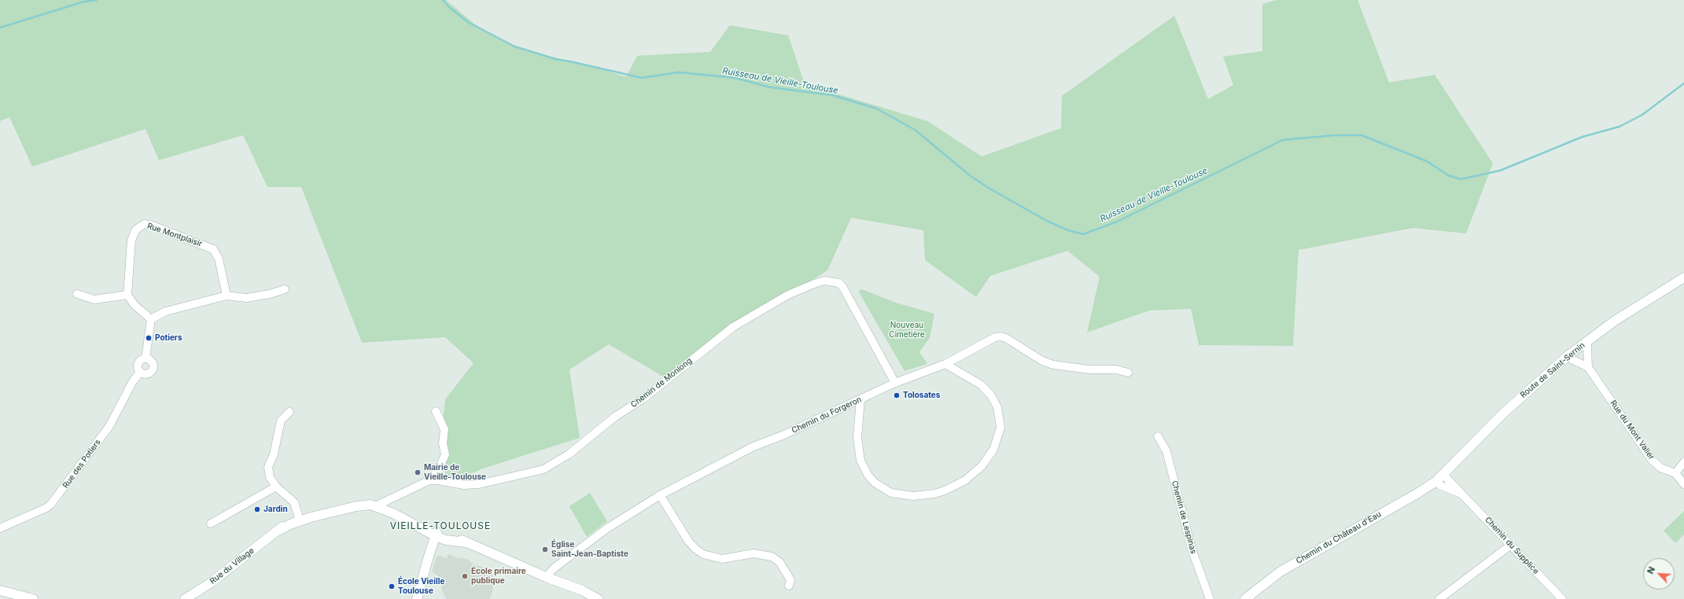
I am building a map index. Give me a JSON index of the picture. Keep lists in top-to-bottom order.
{
  "streets": {
    "street": [
      "Rue Montplaisir",
      "Route de Saint-Sernin",
      "Chemin de Monlong",
      "Chemin du Forgeron",
      "Rue du Mont Valier",
      "Rue des Potiers",
      "Chemin de Lespinas",
      "Chemin du Château d'Eau",
      "Chemin du Supplice",
      "Rue du Village"
    ]
  },
  "crossings": [
    ["Route de Saint-Sernin", "Chemin du Château d'Eau"],
    ["Route de Saint-Sernin", "Chemin du Supplice"],
    ["Chemin de Monlong", "Chemin du Forgeron"],
    ["Chemin du Forgeron", "Rue du Village"],
    ["Chemin du Château d'Eau", "Chemin du Supplice"]
  ],
  "districts": ["VIEILLE-TOULOUSE"],
  "water": ["Ruisseau de Vieille-Toulouse"],
  "parks": ["Nouveau Cimetière"],
  "places": [
    "Potiers",
    "Tolosates",
    "Mairie de Vieille-Toulouse",
    "Jardin",
    "Église Saint-Jean-Baptiste",
    "École primaire publique",
    "École Vieille Toulouse"
  ],
  "north": "top left"
}
